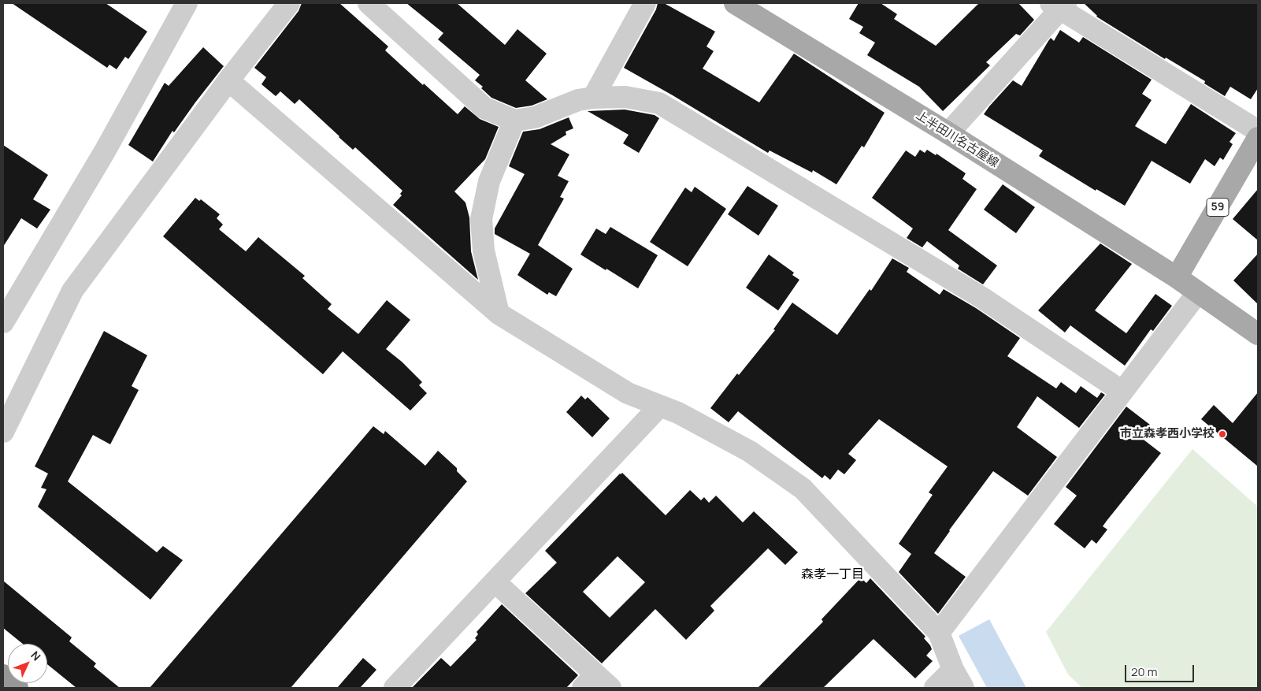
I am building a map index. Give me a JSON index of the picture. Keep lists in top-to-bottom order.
{
  "streets": {
    "main road": ["上半田川名古屋線", "59"]
  },
  "crossings": [
    ["上半田川名古屋線", "59"]
  ],
  "districts": ["森孝一丁目"],
  "places": ["市立森孝西小学校"],
  "scale_bar": "20 m",
  "north": "top right"
}
